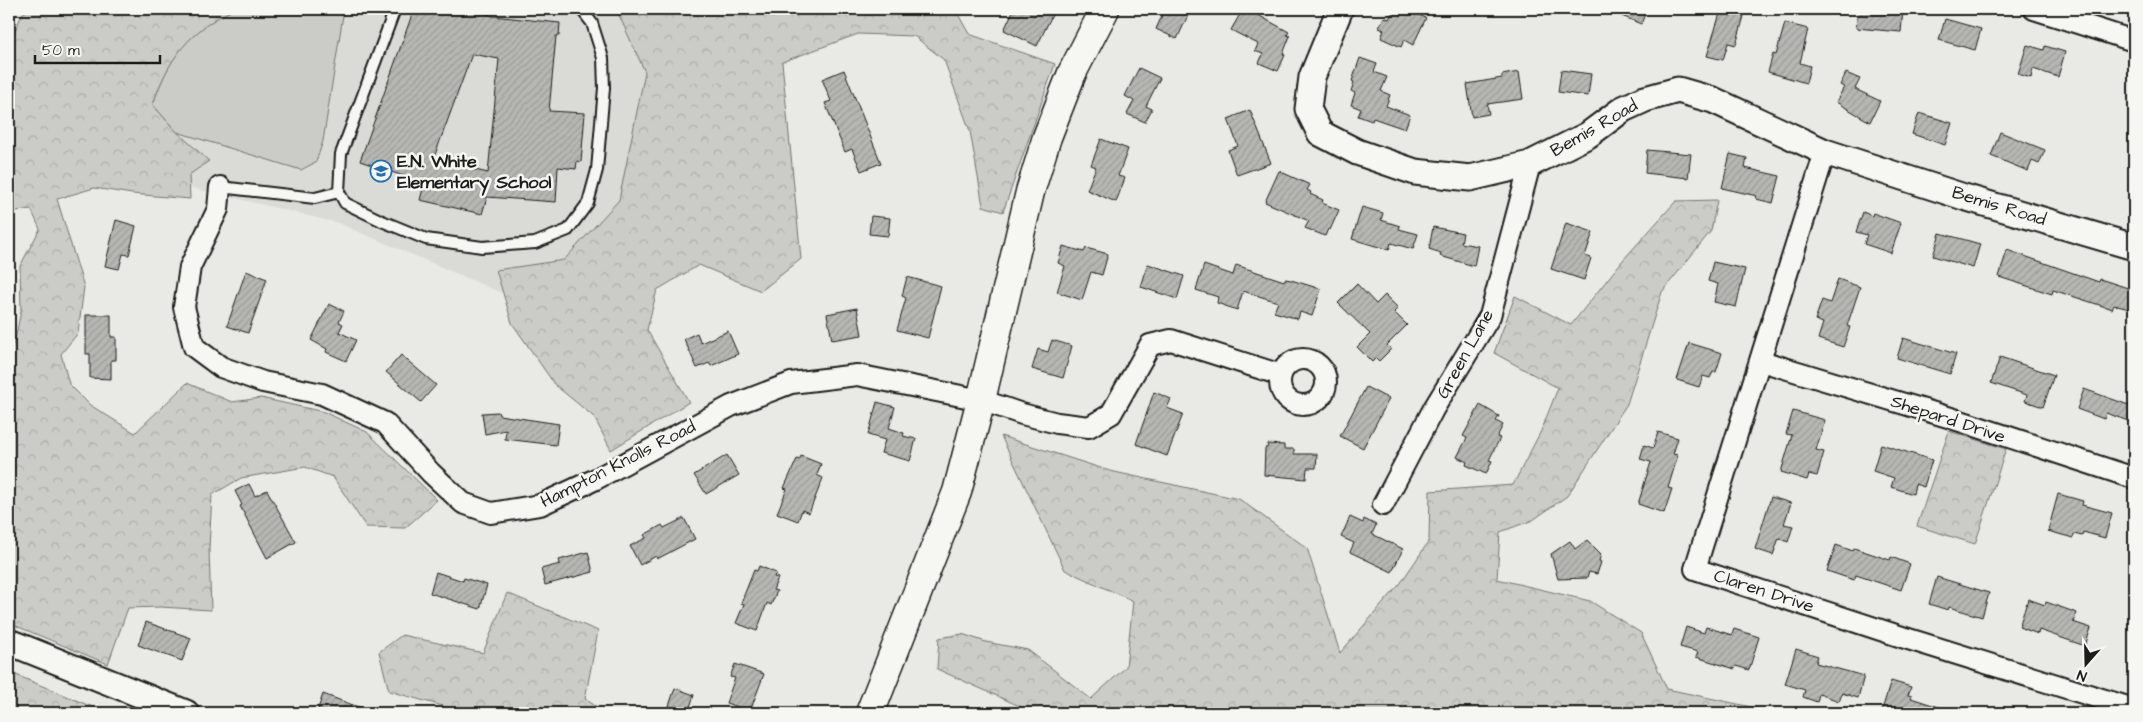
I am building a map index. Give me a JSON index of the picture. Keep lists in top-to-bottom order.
{
  "streets": {
    "street": [
      "Bemis Road",
      "Green Lane",
      "Shepard Drive",
      "Hampton Knolls Road",
      "Claren Drive"
    ]
  },
  "crossings": [
    ["Bemis Road", "Green Lane"],
    ["Bemis Road", "Claren Drive"],
    ["Shepard Drive", "Claren Drive"]
  ],
  "places": {
    "school or university": ["E.N. White Elementary School"]
  },
  "scale_bar": "50 m",
  "north": "bottom"
}
